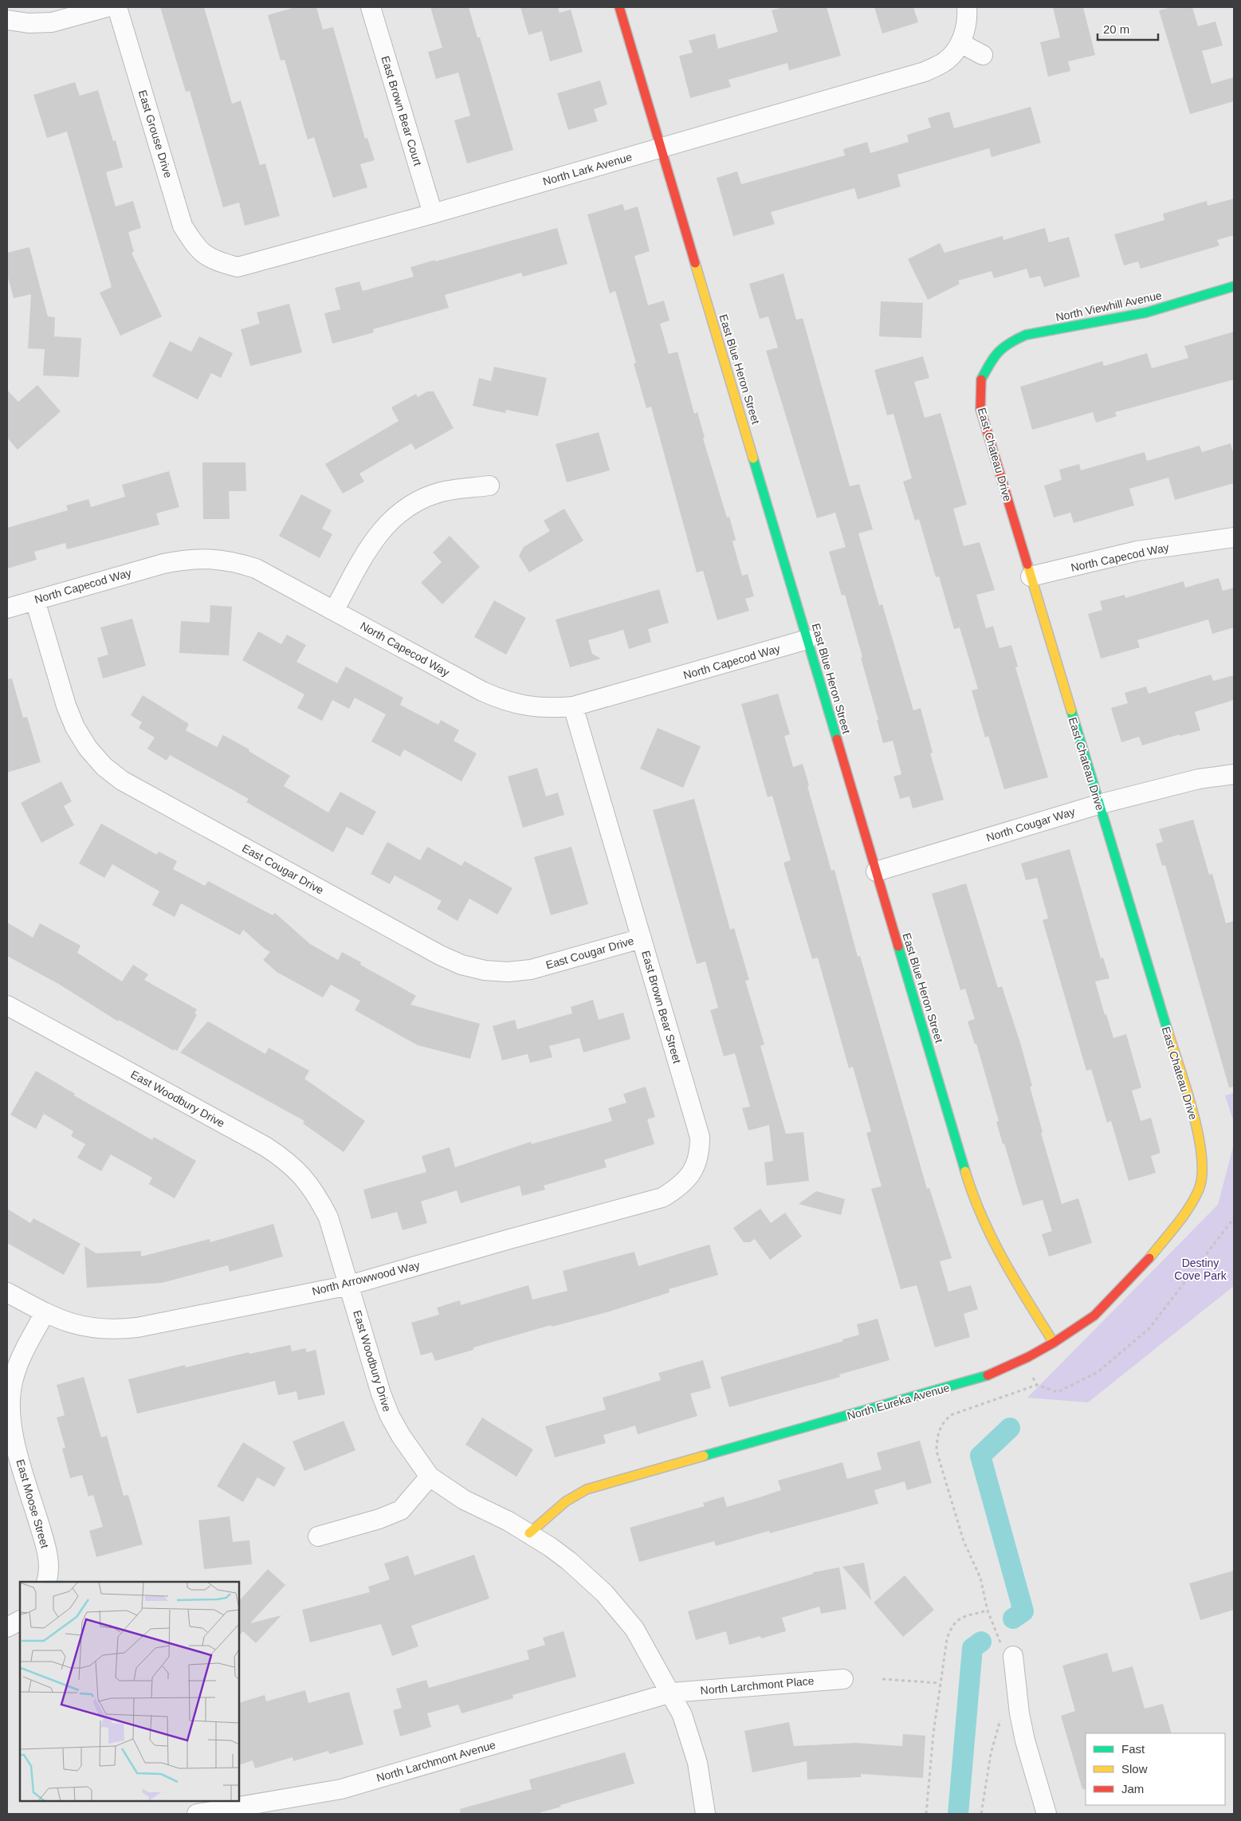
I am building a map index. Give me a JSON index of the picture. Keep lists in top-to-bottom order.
{
  "streets": {
    "street": [
      "East Brown Bear Court",
      "East Grouse Drive",
      "North Lark Avenue",
      "North Viewhill Avenue",
      "East Blue Heron Street",
      "East Chateau Drive",
      "North Capecod Way",
      "North Cougar Way",
      "East Cougar Drive",
      "East Brown Bear Street",
      "East Woodbury Drive",
      "North Arrowwood Way",
      "North Eureka Avenue",
      "East Moose Street",
      "North Larchmont Place",
      "North Larchmont Avenue"
    ]
  },
  "crossings": [
    ["East Brown Bear Court", "North Lark Avenue"],
    ["East Grouse Drive", "North Lark Avenue"],
    ["North Lark Avenue", "East Blue Heron Street"],
    ["North Viewhill Avenue", "East Chateau Drive"],
    ["East Blue Heron Street", "North Capecod Way"],
    ["East Blue Heron Street", "North Cougar Way"],
    ["East Blue Heron Street", "North Eureka Avenue"],
    ["East Chateau Drive", "North Capecod Way"],
    ["East Chateau Drive", "North Cougar Way"],
    ["East Chateau Drive", "North Eureka Avenue"],
    ["North Capecod Way", "East Cougar Drive"],
    ["North Capecod Way", "East Brown Bear Street"],
    ["East Cougar Drive", "East Brown Bear Street"],
    ["East Brown Bear Street", "North Arrowwood Way"],
    ["East Woodbury Drive", "North Arrowwood Way"],
    ["East Woodbury Drive", "North Eureka Avenue"],
    ["East Woodbury Drive", "North Larchmont Place"],
    ["East Woodbury Drive", "North Larchmont Avenue"],
    ["North Arrowwood Way", "East Moose Street"],
    ["North Larchmont Place", "North Larchmont Avenue"]
  ],
  "parks": ["Destiny Cove Park"],
  "legend": ["Fast", "Slow", "Jam"],
  "scale_bar": "20 m"
}
